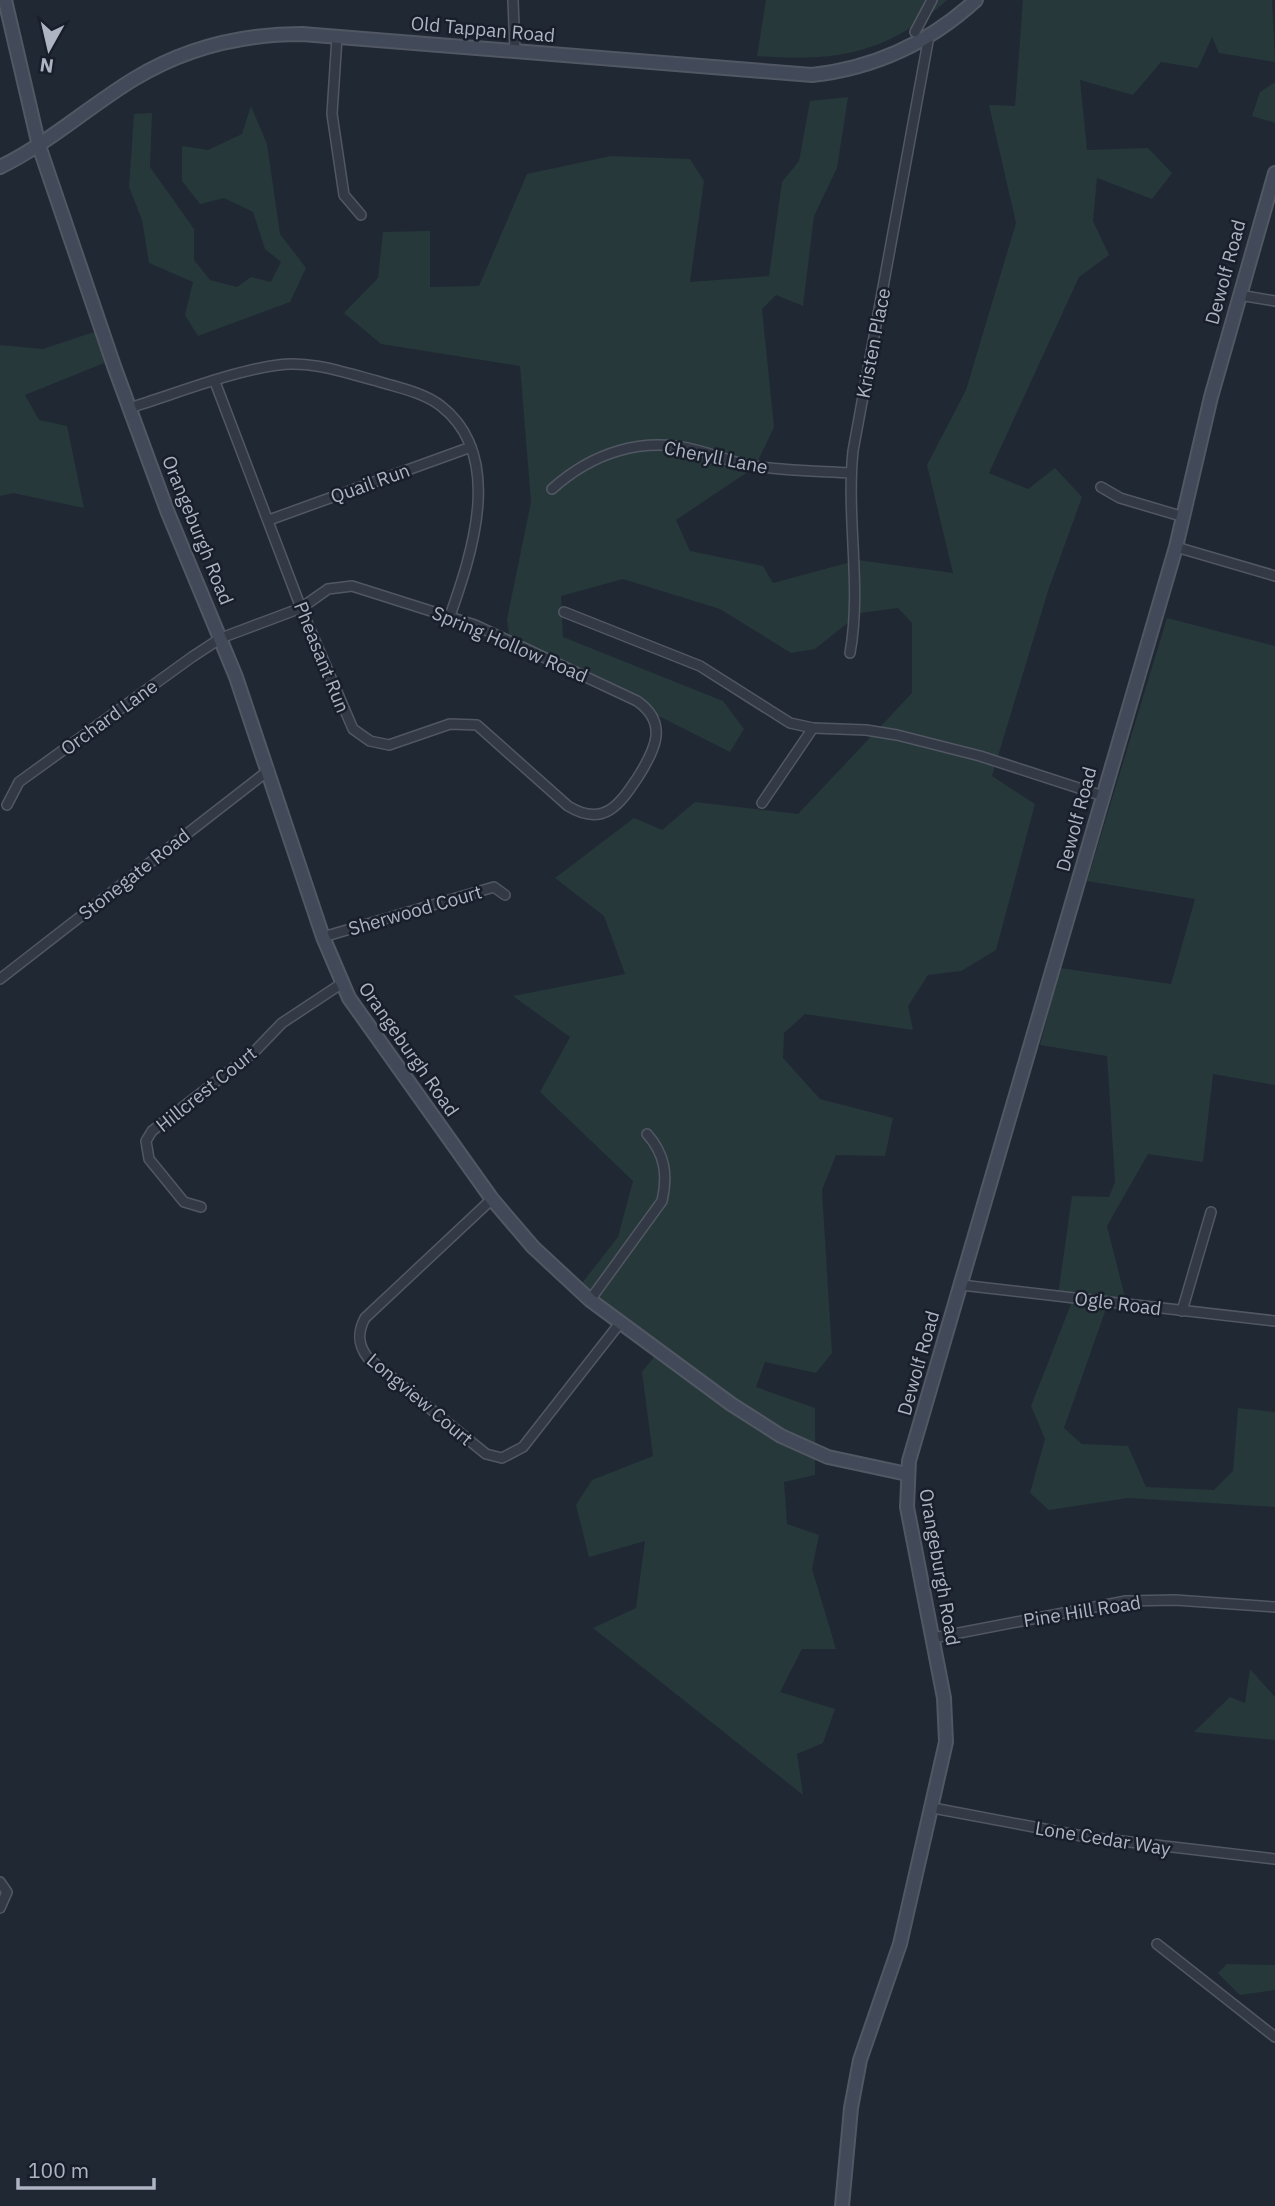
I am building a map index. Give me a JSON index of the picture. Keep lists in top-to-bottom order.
{
  "streets": {
    "main road": ["Old Tappan Road", "Dewolf Road", "Orangeburgh Road"],
    "street": [
      "Kristen Place",
      "Cheryll Lane",
      "Quail Run",
      "Spring Hollow Road",
      "Pheasant Run",
      "Orchard Lane",
      "Stonegate Road",
      "Sherwood Court",
      "Hillcrest Court",
      "Ogle Road",
      "Longview Court",
      "Pine Hill Road",
      "Lone Cedar Way"
    ]
  },
  "crossings": [
    ["Old Tappan Road", "Kristen Place"],
    ["Old Tappan Road", "Orangeburgh Road"],
    ["Dewolf Road", "Orangeburgh Road"],
    ["Dewolf Road", "Ogle Road"],
    ["Kristen Place", "Cheryll Lane"],
    ["Quail Run", "Pheasant Run"],
    ["Orangeburgh Road", "Spring Hollow Road"],
    ["Orangeburgh Road", "Orchard Lane"],
    ["Orangeburgh Road", "Stonegate Road"],
    ["Orangeburgh Road", "Sherwood Court"],
    ["Orangeburgh Road", "Hillcrest Court"],
    ["Orangeburgh Road", "Longview Court"],
    ["Orangeburgh Road", "Pine Hill Road"],
    ["Orangeburgh Road", "Lone Cedar Way"],
    ["Spring Hollow Road", "Pheasant Run"],
    ["Spring Hollow Road", "Orchard Lane"]
  ],
  "scale_bar": "100 m",
  "north": "bottom"
}
